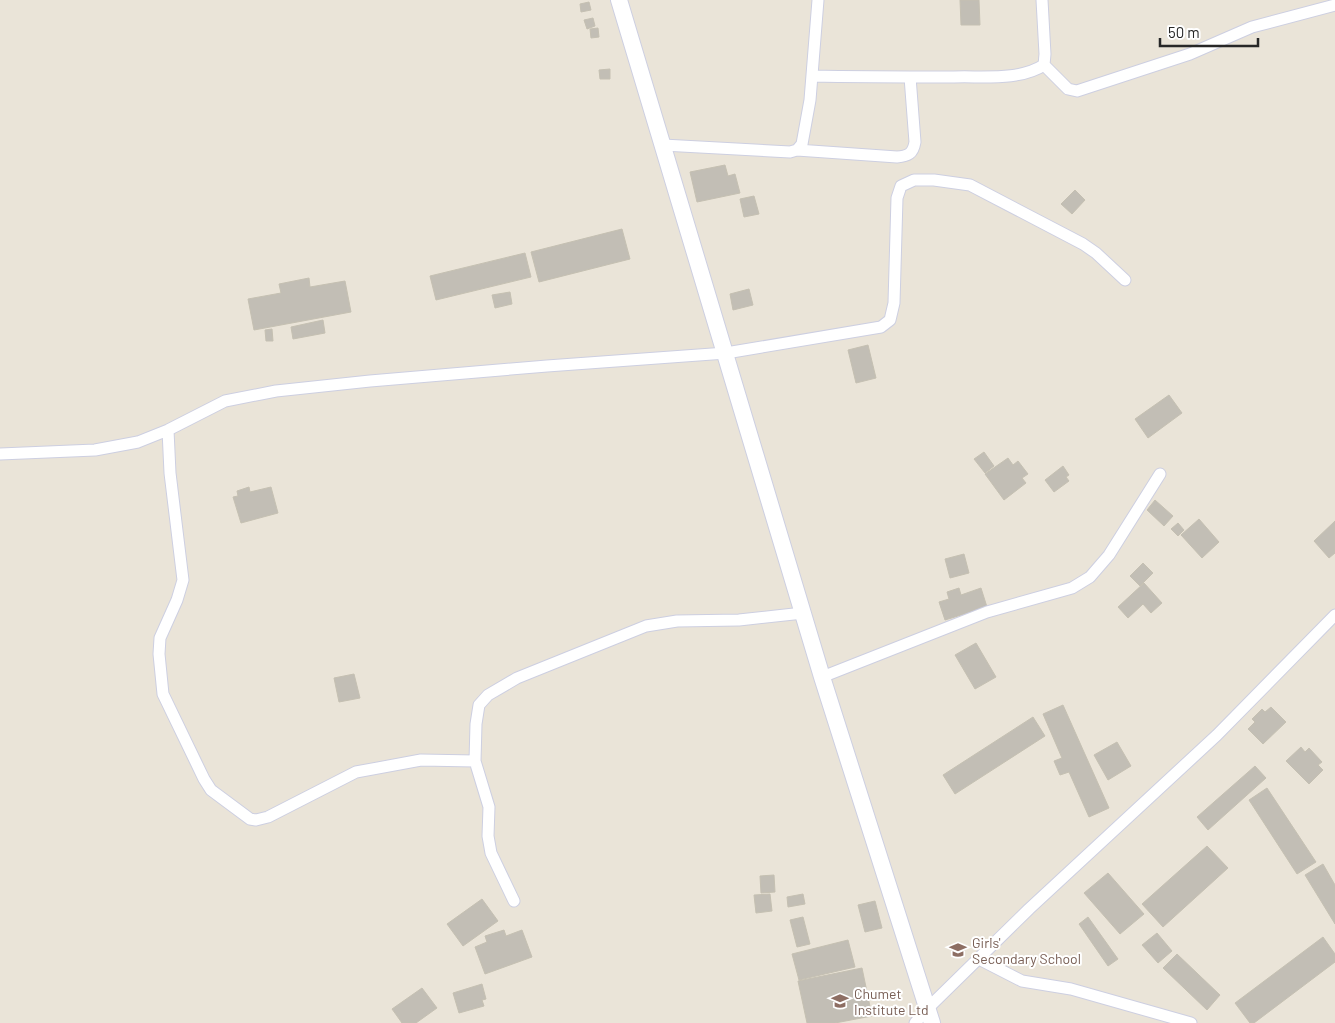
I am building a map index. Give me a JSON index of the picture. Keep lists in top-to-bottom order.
{
  "places": {
    "school or university": ["Girls' Secondary School", "Chumet Institute Ltd"]
  },
  "scale_bar": "50 m"
}
